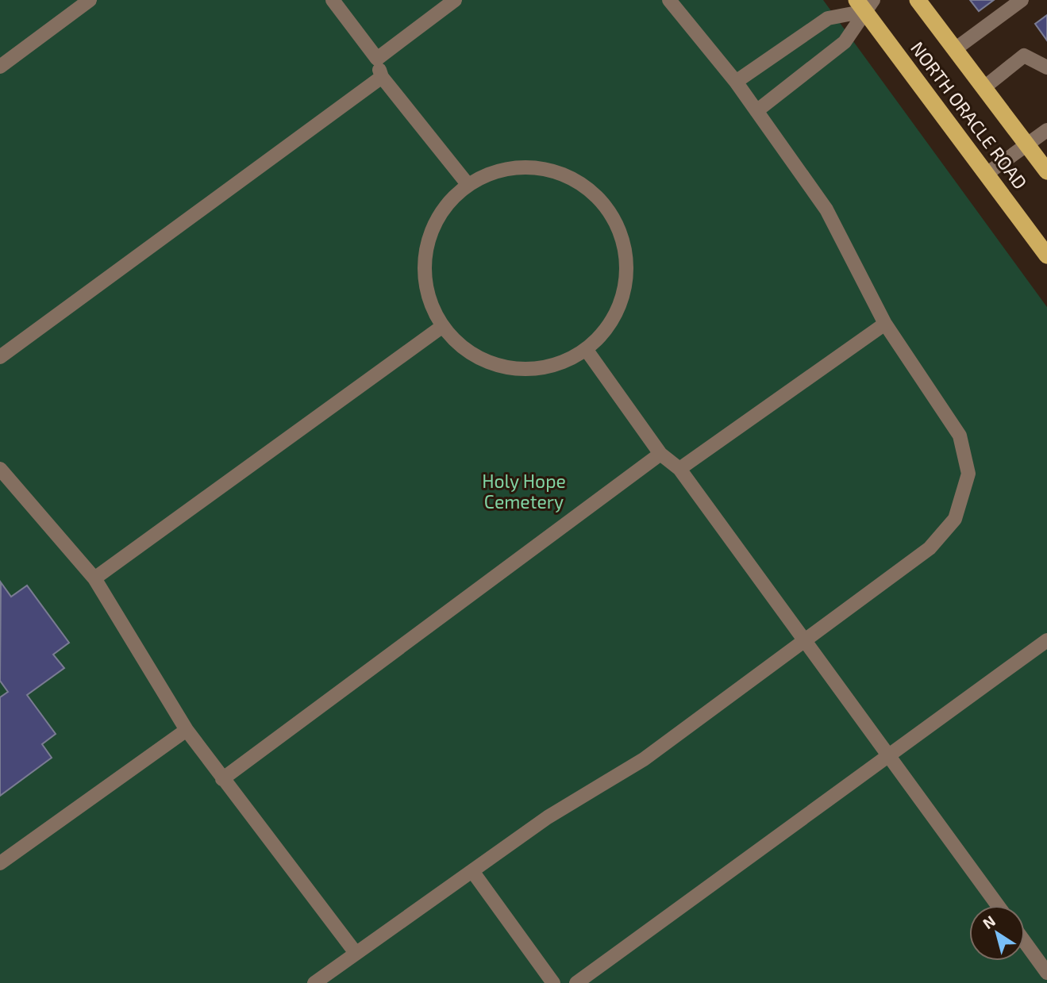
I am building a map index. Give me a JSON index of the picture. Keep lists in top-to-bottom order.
{
  "streets": {
    "highway": ["NORTH ORACLE ROAD"]
  },
  "parks": ["Holy Hope Cemetery"],
  "north": "top left"
}
